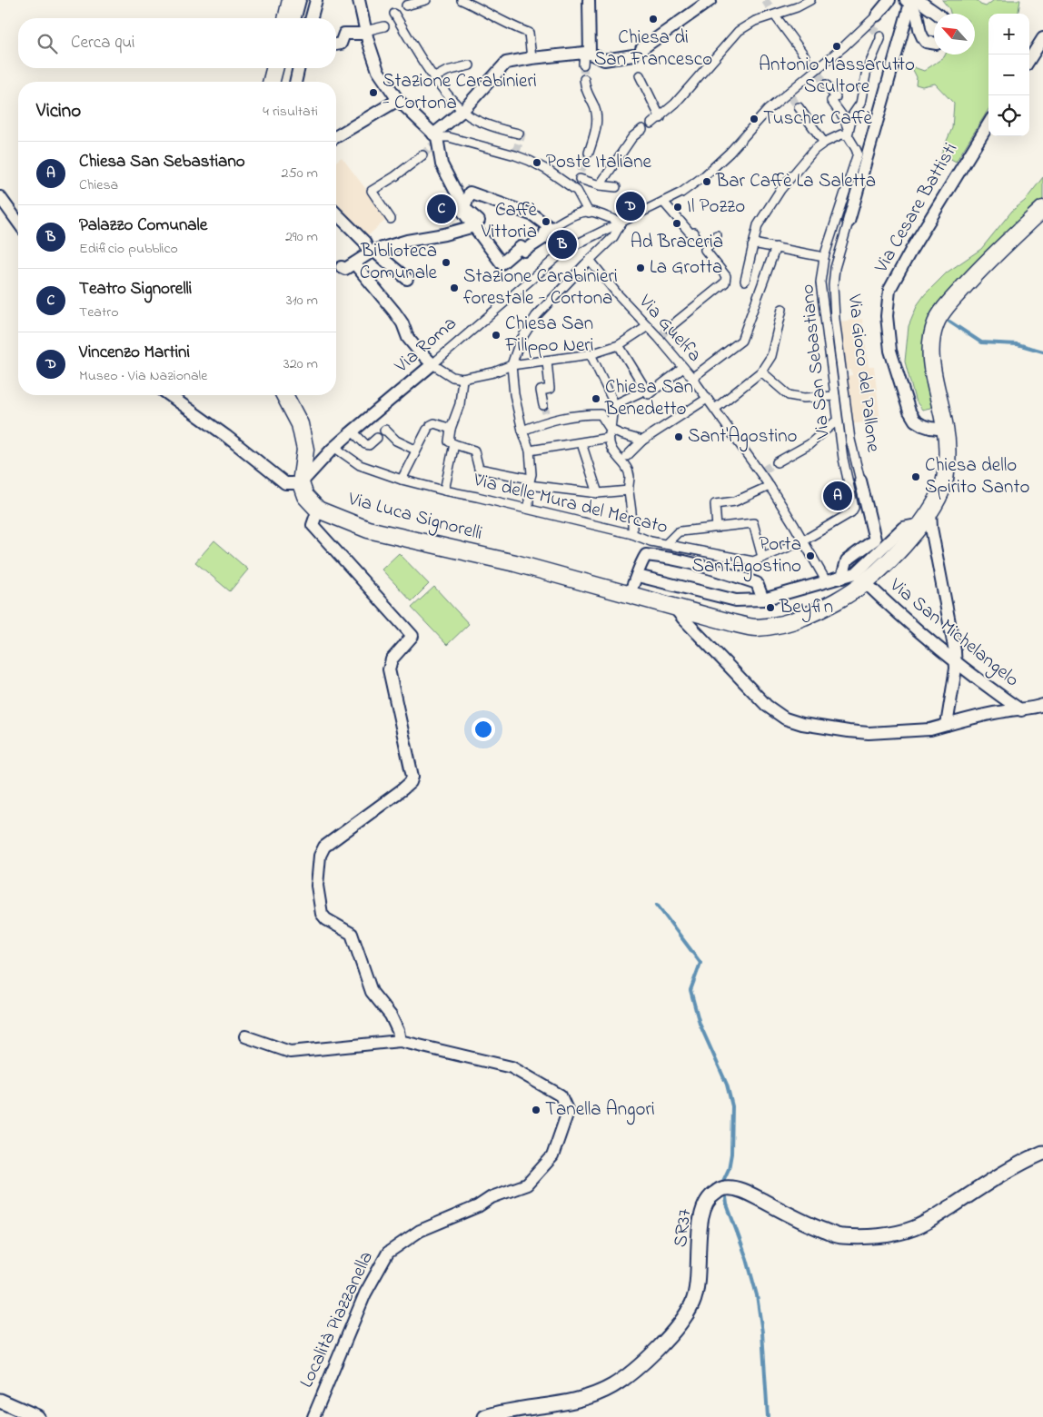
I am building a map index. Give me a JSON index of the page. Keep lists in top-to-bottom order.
{
  "streets": {
    "main road": ["Via Luca Signorelli"],
    "street": [
      "Via Cesare Battisti",
      "Via Guelfa",
      "Via Roma",
      "Via San Sebastiano",
      "Via Gioco del Pallone",
      "Via delle Mura del Mercato",
      "Via San Michelangelo",
      "SR37",
      "Località Piazzanella"
    ]
  },
  "crossings": [
    ["Via Cesare Battisti", "Via Luca Signorelli"],
    ["Via Guelfa", "Via San Sebastiano"],
    ["Via Guelfa", "Via delle Mura del Mercato"],
    ["Via Roma", "Via delle Mura del Mercato"],
    ["Via Roma", "Via Luca Signorelli"],
    ["Via San Sebastiano", "Via delle Mura del Mercato"],
    ["Via Luca Signorelli", "Via San Michelangelo"]
  ],
  "places": [
    "Chiesa di San Francesco",
    "Antonio Massarutto Scultore",
    "Stazione Carabinieri - Cortona",
    "Tuscher Caffè",
    "Poste Italiane",
    "Bar Caffè La Saletta",
    "Il Pozzo",
    "Caffè Vittoria",
    "Ad Braceria",
    "Biblioteca Comunale",
    "La Grotta",
    "Stazione Carabinieri forestale - Cortona",
    "Chiesa San Filippo Neri",
    "Chiesa San Benedetto",
    "Sant'Agostino",
    "Chiesa dello Spirito Santo",
    "Porta Sant'Agostino",
    "Beyfin",
    "Tanella Angori"
  ],
  "north": "top left",
  "page": {
    "map_buttons": ["+", "−"],
    "search": "Cerca qui",
    "heading": ["Vicino", "4 risultati"],
    "list": [
      {
        "mark": "A",
        "name": "Chiesa San Sebastiano",
        "note": "Chiesa",
        "value": "250 m"
      },
      {
        "mark": "B",
        "name": "Palazzo Comunale",
        "note": "Edificio pubblico",
        "value": "290 m"
      },
      {
        "mark": "C",
        "name": "Teatro Signorelli",
        "note": "Teatro",
        "value": "310 m"
      },
      {
        "mark": "D",
        "name": "Vincenzo Martini",
        "note": "Museo · Via Nazionale",
        "value": "320 m"
      }
    ],
    "pins": [
      "D",
      "C",
      "B",
      "A"
    ]
  }
}
